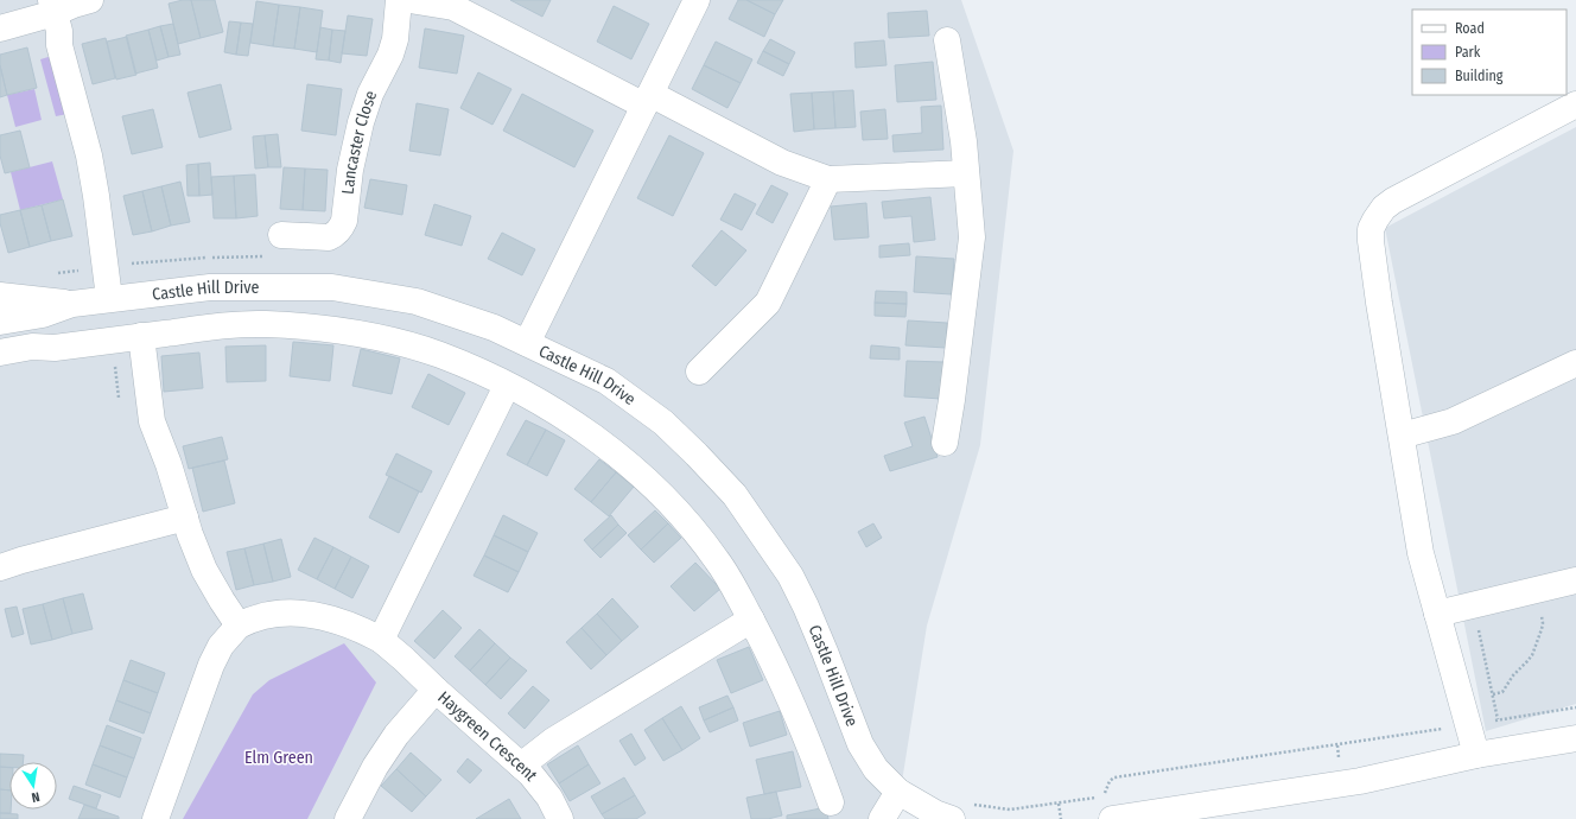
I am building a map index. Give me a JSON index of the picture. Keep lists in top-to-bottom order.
{
  "streets": {
    "street": ["Lancaster Close", "Castle Hill Drive", "Haygreen Crescent"]
  },
  "parks": ["Elm Green"],
  "legend": ["Road", "Park", "Building"],
  "north": "bottom"
}
